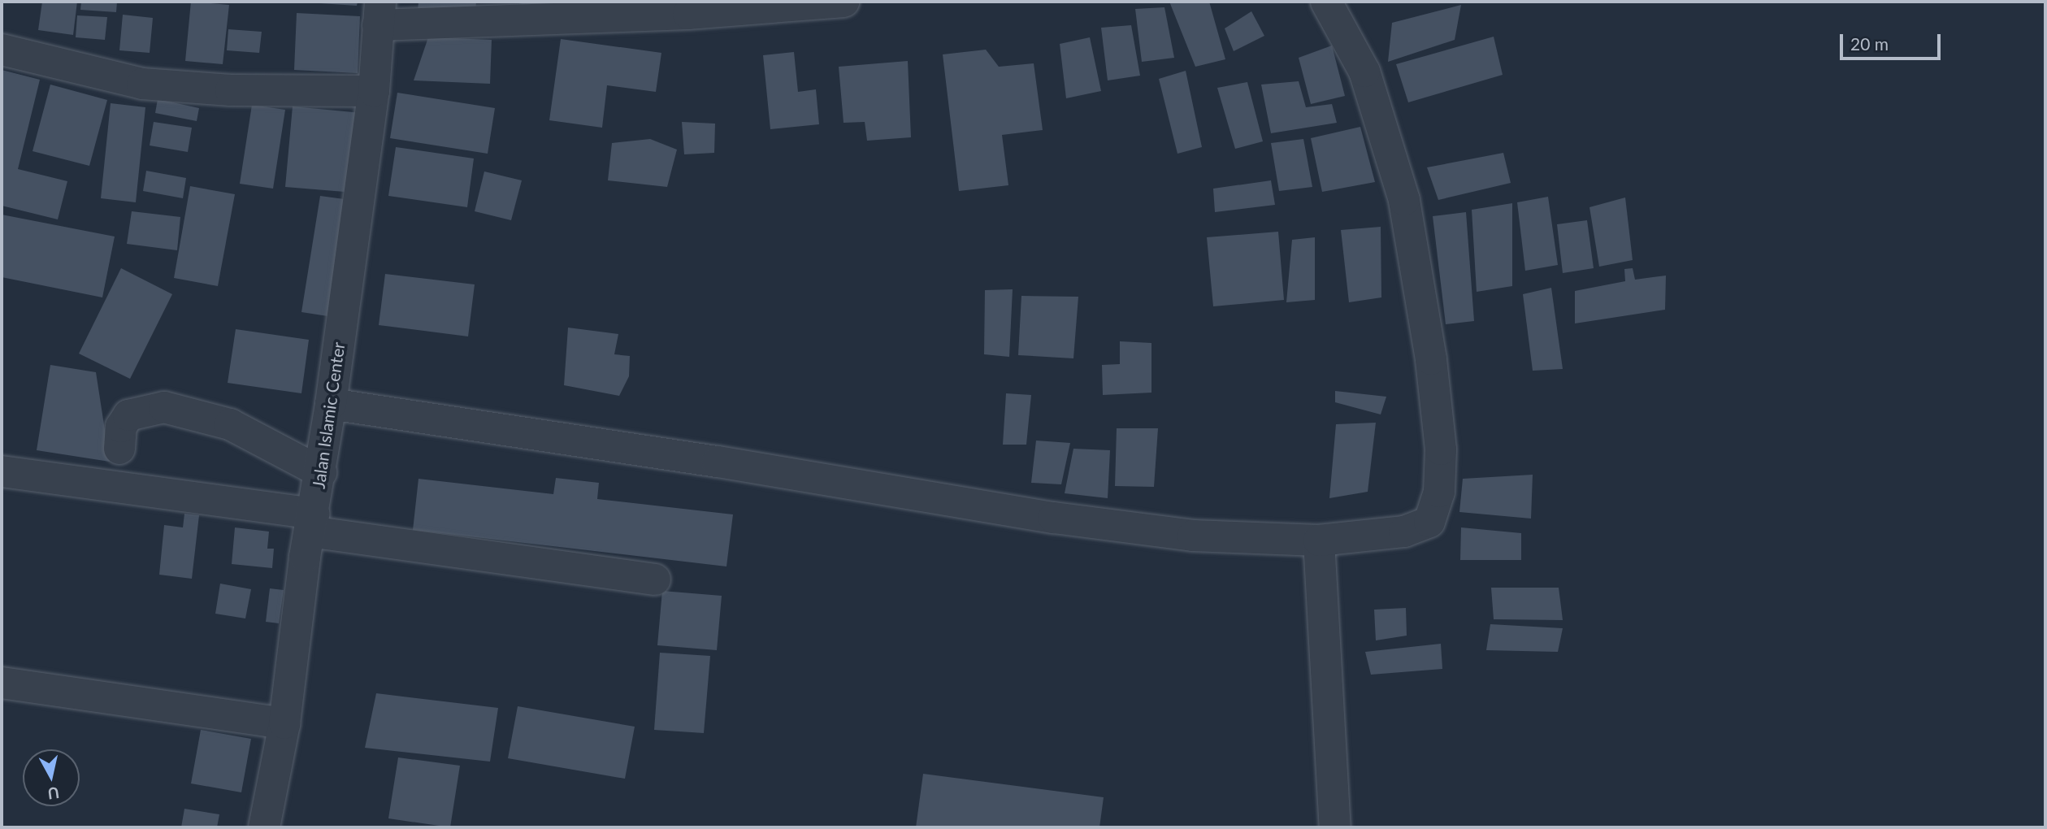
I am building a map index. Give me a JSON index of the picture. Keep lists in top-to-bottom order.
{
  "streets": {
    "street": ["Jalan Islamic Center"]
  },
  "scale_bar": "20 m",
  "north": "bottom"
}
